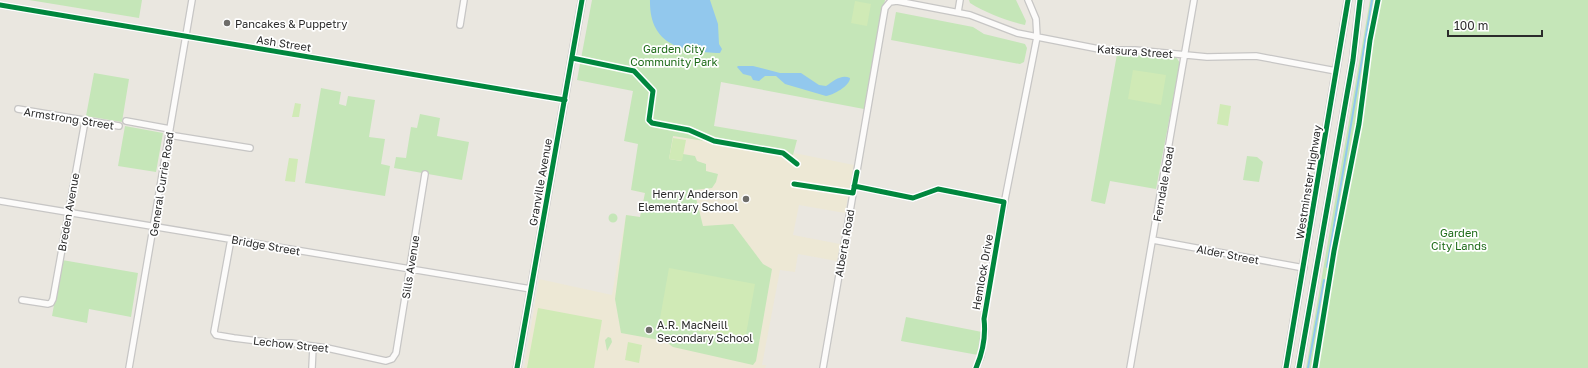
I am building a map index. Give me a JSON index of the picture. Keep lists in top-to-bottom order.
{
  "streets": {
    "main road": ["Granville Avenue", "Westminster Highway"],
    "street": [
      "Ash Street",
      "Katsura Street",
      "Armstrong Street",
      "General Currie Road",
      "Ferndale Road",
      "Breden Avenue",
      "Alberta Road",
      "Bridge Street",
      "Alder Street",
      "Sills Avenue",
      "Hemlock Drive",
      "Lechow Street"
    ]
  },
  "crossings": [
    ["Ash Street", "Granville Avenue"],
    ["Ash Street", "General Currie Road"],
    ["Katsura Street", "Westminster Highway"],
    ["Katsura Street", "Ferndale Road"],
    ["Katsura Street", "Alberta Road"],
    ["Katsura Street", "Hemlock Drive"],
    ["Armstrong Street", "General Currie Road"],
    ["Armstrong Street", "Breden Avenue"],
    ["Granville Avenue", "Bridge Street"],
    ["Westminster Highway", "Alder Street"],
    ["General Currie Road", "Bridge Street"],
    ["Ferndale Road", "Alder Street"],
    ["Breden Avenue", "Bridge Street"],
    ["Bridge Street", "Sills Avenue"],
    ["Bridge Street", "Lechow Street"],
    ["Sills Avenue", "Lechow Street"]
  ],
  "parks": ["Garden City Community Park", "Garden City Lands"],
  "places": ["Pancakes & Puppetry", "Henry Anderson Elementary School", "A.R. MacNeill Secondary School"],
  "scale_bar": "100 m"
}
